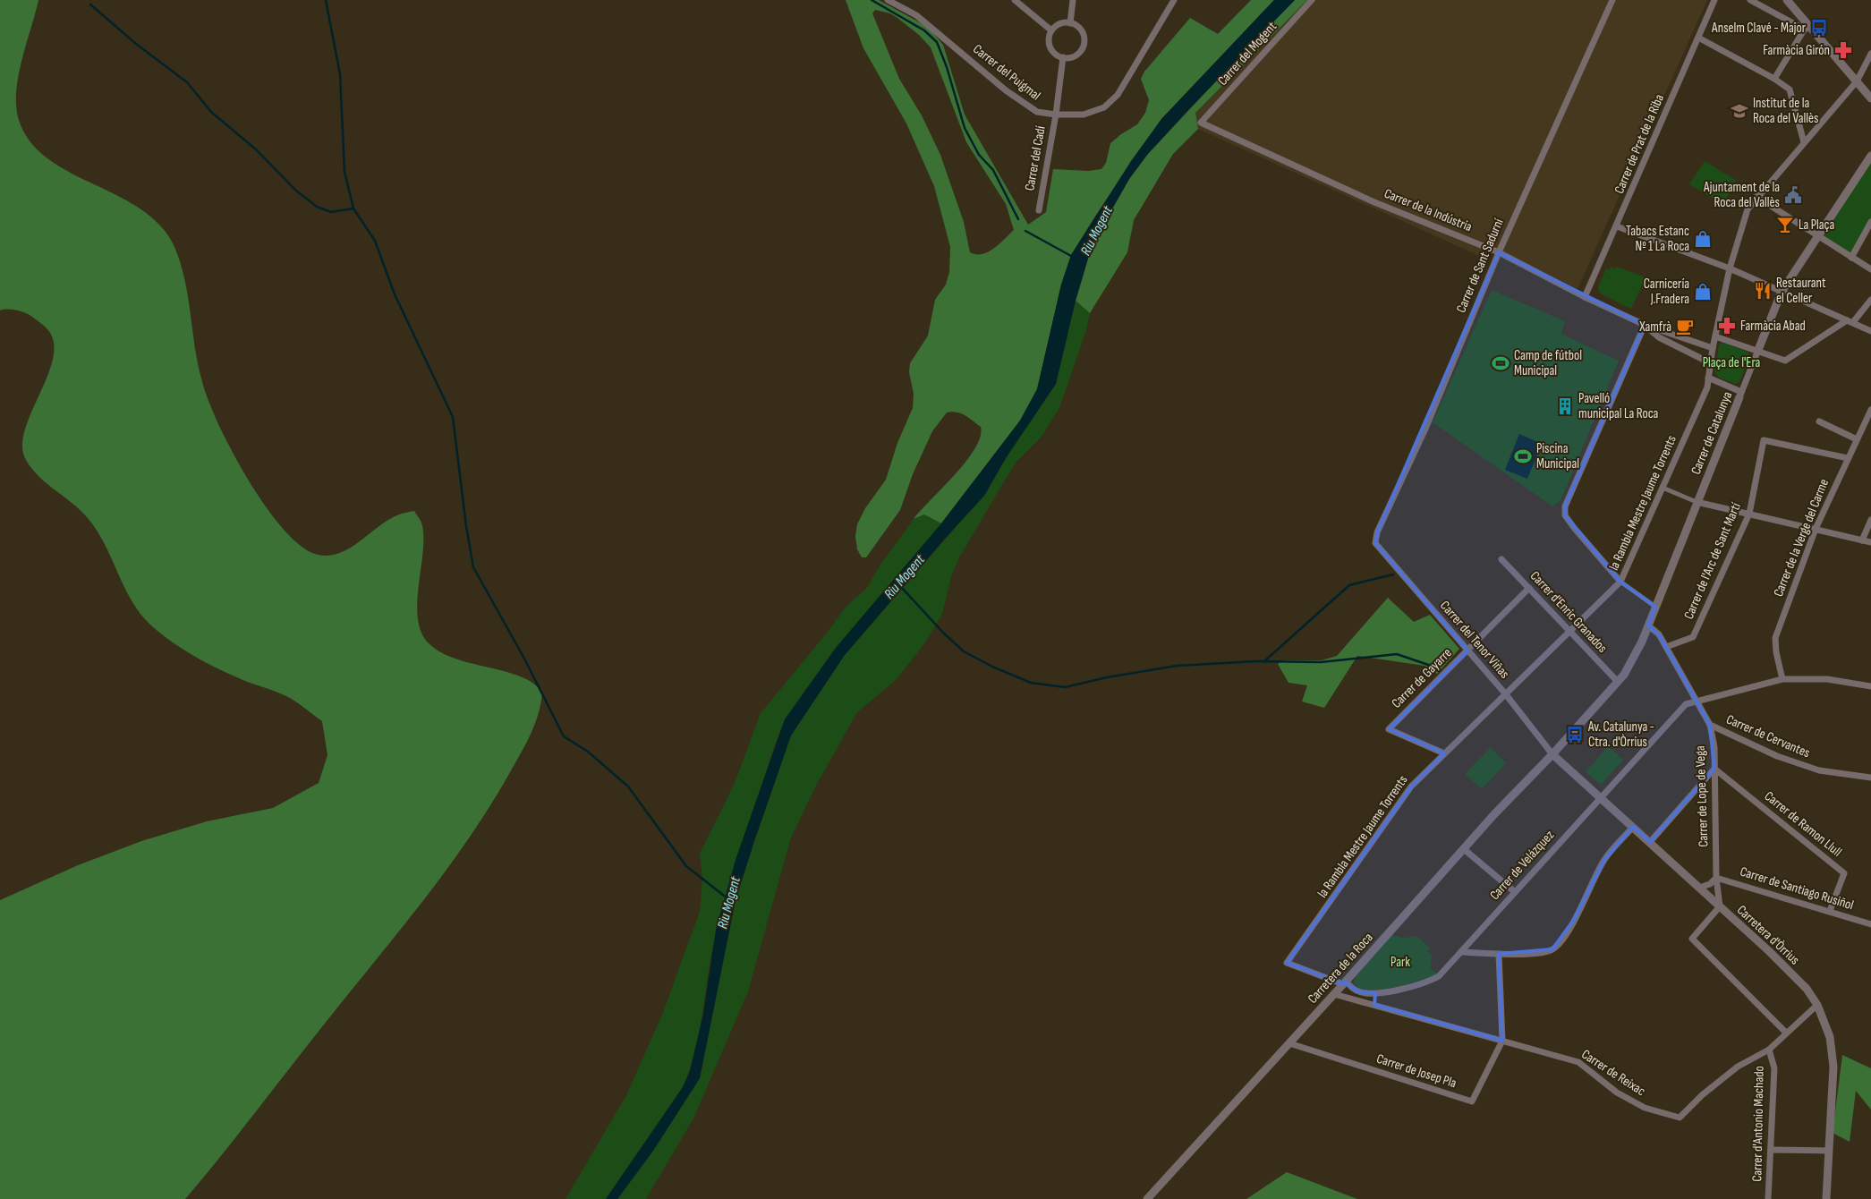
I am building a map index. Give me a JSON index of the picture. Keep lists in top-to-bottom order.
{
  "streets": {
    "street": [
      "Carrer del Mogent",
      "Carrer del Puigmal",
      "Carrer de Prat de la Riba",
      "Carrer del Cadí",
      "Carrer de la Indústria",
      "Carrer de Sant Sadurní",
      "Carrer de Catalunya",
      "la Rambla Mestre Jaume Torrents",
      "Carrer de la Verge del Carme",
      "Carrer de l'Arc de Sant Martí",
      "Carrer d'Enric Granados",
      "Carrer del Tenor Viñas",
      "Carrer de Gayarre",
      "Carrer de Cervantes",
      "Carrer de Lope de Vega",
      "Carrer de Ramon Llull",
      "Carrer de Velázquez",
      "Carrer de Santiago Rusiñol",
      "Carretera d'Òrrius",
      "Carretera de la Roca",
      "Carrer de Josep Pla",
      "Carrer de Reixac",
      "Carrer d'Antonio Machado"
    ]
  },
  "crossings": [
    ["Carrer del Mogent", "Carrer de la Indústria"],
    ["Carrer del Puigmal", "Carrer del Cadí"],
    ["Carrer de Prat de la Riba", "Carrer de la Indústria"],
    ["Carrer de la Indústria", "Carrer de Sant Sadurní"],
    ["Carrer de la Indústria", "la Rambla Mestre Jaume Torrents"],
    ["Carrer de Sant Sadurní", "Carrer del Tenor Viñas"],
    ["Carrer de Catalunya", "Carrer d'Enric Granados"],
    ["Carrer de Catalunya", "Carrer del Tenor Viñas"],
    ["Carrer de Catalunya", "Carrer de Lope de Vega"],
    ["Carrer de Catalunya", "Carretera d'Òrrius"],
    ["Carrer de Catalunya", "Carretera de la Roca"],
    ["la Rambla Mestre Jaume Torrents", "Carrer d'Enric Granados"],
    ["la Rambla Mestre Jaume Torrents", "Carrer del Tenor Viñas"],
    ["la Rambla Mestre Jaume Torrents", "Carrer de Gayarre"],
    ["la Rambla Mestre Jaume Torrents", "Carrer de Velázquez"],
    ["Carrer de la Verge del Carme", "Carrer de l'Arc de Sant Martí"],
    ["Carrer de l'Arc de Sant Martí", "Carrer de Lope de Vega"],
    ["Carrer d'Enric Granados", "Carrer de Gayarre"],
    ["Carrer del Tenor Viñas", "Carrer de Gayarre"],
    ["Carrer del Tenor Viñas", "Carretera d'Òrrius"],
    ["Carrer del Tenor Viñas", "Carretera de la Roca"],
    ["Carrer de Cervantes", "Carrer de Lope de Vega"],
    ["Carrer de Lope de Vega", "Carrer de Ramon Llull"],
    ["Carrer de Lope de Vega", "Carrer de Velázquez"],
    ["Carrer de Lope de Vega", "Carrer de Santiago Rusiñol"],
    ["Carrer de Lope de Vega", "Carretera d'Òrrius"],
    ["Carrer de Ramon Llull", "Carrer de Santiago Rusiñol"],
    ["Carrer de Velázquez", "Carretera d'Òrrius"],
    ["Carrer de Velázquez", "Carretera de la Roca"],
    ["Carretera d'Òrrius", "Carretera de la Roca"],
    ["Carretera d'Òrrius", "Carrer de Reixac"],
    ["Carretera de la Roca", "Carrer de Josep Pla"],
    ["Carretera de la Roca", "Carrer de Reixac"],
    ["Carrer de Josep Pla", "Carrer de Reixac"],
    ["Carrer de Reixac", "Carrer d'Antonio Machado"]
  ],
  "water": ["Riu Mogent"],
  "parks": ["Plaça de l'Era", "Park"],
  "places": {
    "bus stop": ["Anselm Clavé - Major", "Av. Catalunya - Ctra. d'Òrrius"],
    "pharmacy": ["Farmàcia Girón", "Farmàcia Abad"],
    "school or university": ["Institut de la Roca del Vallès"],
    "public building": ["Ajuntament de la Roca del Vallès"],
    "bar": ["La Plaça"],
    "shop": ["Tabacs Estanc Nº 1 La Roca", "Carnicería J.Fradera"],
    "restaurant": ["Restaurant el Celler"],
    "cafe": ["Xamfrà"],
    "sports": ["Camp de fútbol Municipal", "Piscina Municipal"],
    "building": ["Pavelló municipal La Roca"]
  }
}
